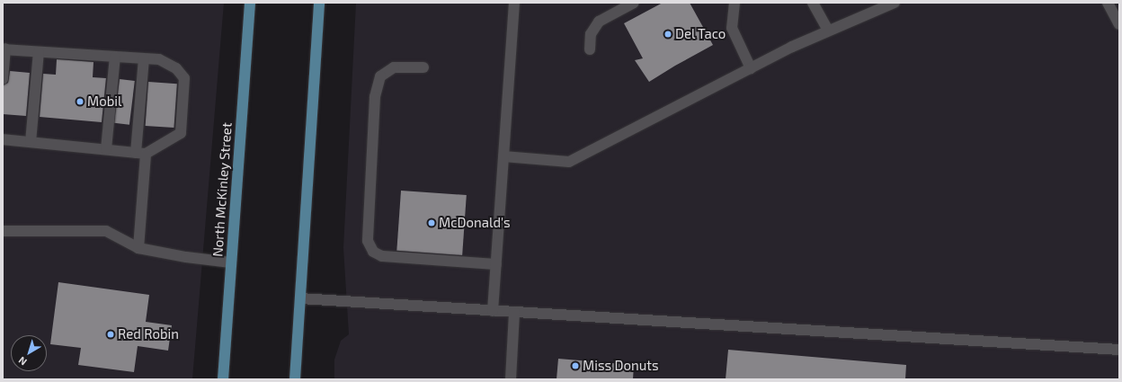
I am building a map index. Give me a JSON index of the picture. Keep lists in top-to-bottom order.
{
  "streets": {
    "main road": ["North McKinley Street"]
  },
  "places": [
    "Del Taco",
    "Mobil",
    "McDonald's",
    "Red Robin",
    "Miss Donuts"
  ],
  "north": "bottom left"
}
